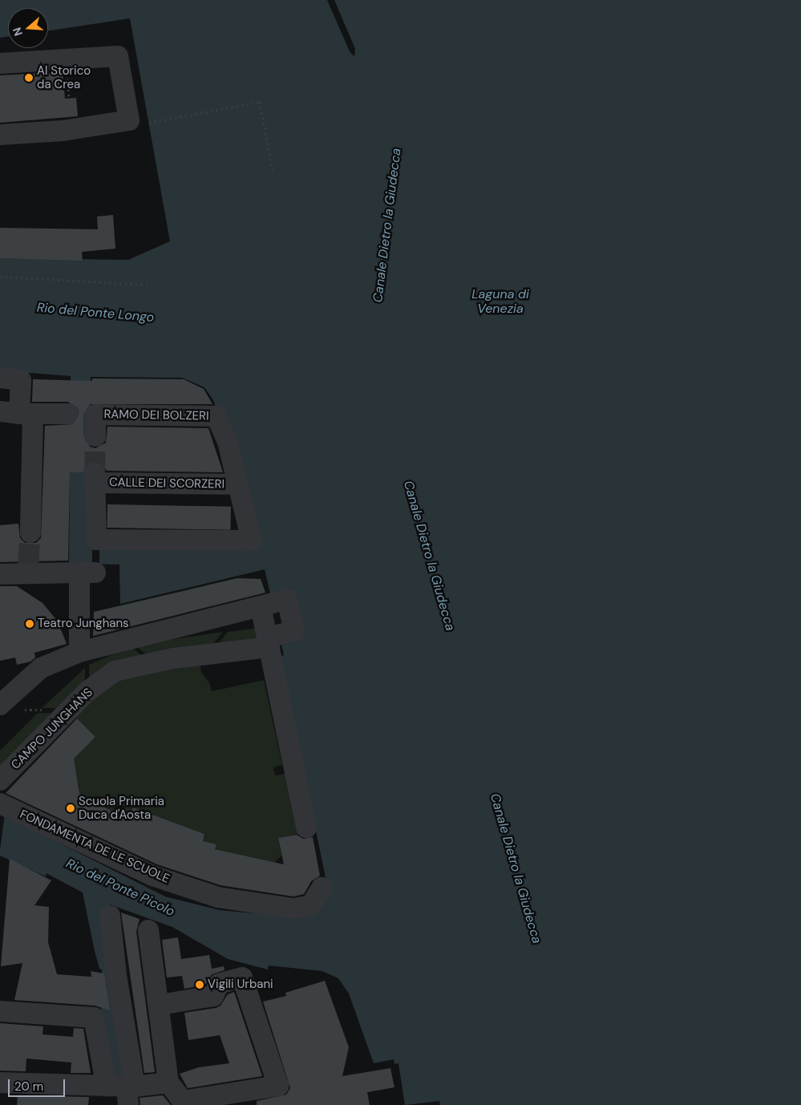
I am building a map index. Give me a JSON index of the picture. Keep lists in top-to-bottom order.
{
  "streets": {
    "street": [
      "RAMO DEI BOLZERI",
      "CALLE DEI SCORZERI",
      "CAMPO JUNGHANS",
      "FONDAMENTA DE LE SCUOLE"
    ]
  },
  "crossings": [
    ["RAMO DEI BOLZERI", "CALLE DEI SCORZERI"]
  ],
  "water": [
    "Canale Dietro la Giudecca",
    "Laguna di Venezia",
    "Rio del Ponte Longo",
    "Rio del Ponte Picolo"
  ],
  "places": [
    "Al Storico da Crea",
    "Teatro Junghans",
    "Scuola Primaria Duca d'Aosta",
    "Vigili Urbani"
  ],
  "scale_bar": "20 m",
  "north": "left"
}
